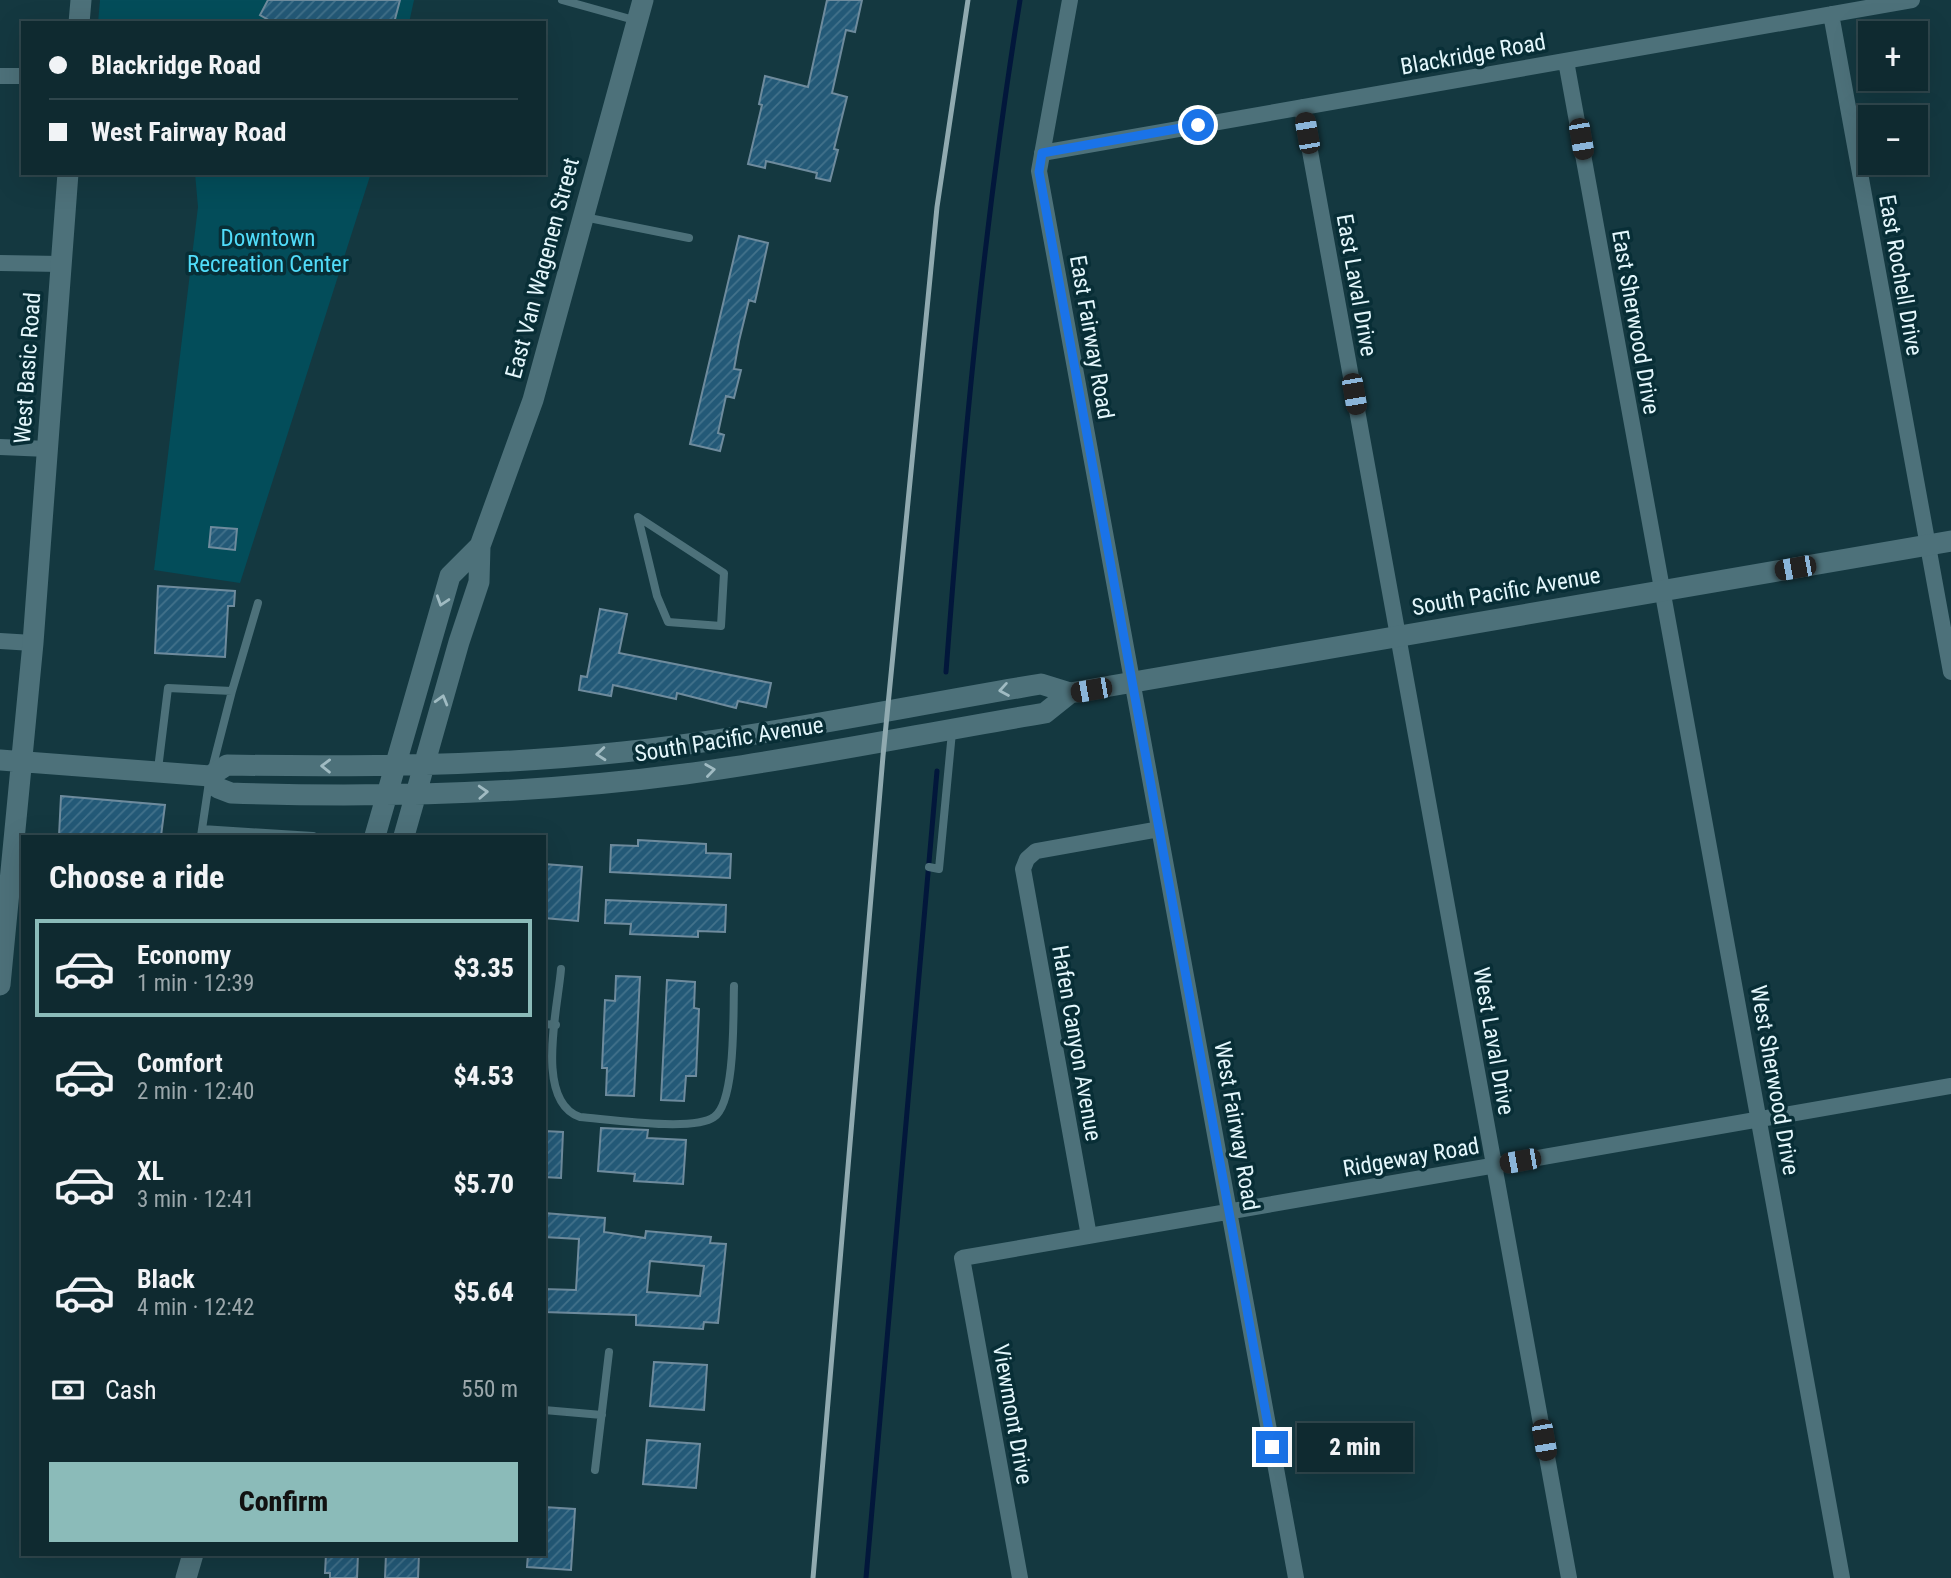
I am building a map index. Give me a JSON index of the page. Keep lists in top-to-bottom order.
{
  "streets": {
    "street": [
      "Blackridge Road",
      "East Van Wagenen Street",
      "East Rochell Drive",
      "East Laval Drive",
      "East Sherwood Drive",
      "East Fairway Road",
      "West Basic Road",
      "South Pacific Avenue",
      "West Laval Drive",
      "Hafen Canyon Avenue",
      "West Sherwood Drive",
      "West Fairway Road",
      "Ridgeway Road",
      "Viewmont Drive"
    ]
  },
  "crossings": [
    ["Blackridge Road", "East Rochell Drive"],
    ["Blackridge Road", "East Laval Drive"],
    ["Blackridge Road", "East Sherwood Drive"],
    ["Blackridge Road", "East Fairway Road"],
    ["East Van Wagenen Street", "South Pacific Avenue"],
    ["East Rochell Drive", "South Pacific Avenue"],
    ["East Laval Drive", "South Pacific Avenue"],
    ["East Laval Drive", "West Laval Drive"],
    ["East Sherwood Drive", "South Pacific Avenue"],
    ["East Sherwood Drive", "West Sherwood Drive"],
    ["East Fairway Road", "South Pacific Avenue"],
    ["East Fairway Road", "West Fairway Road"],
    ["South Pacific Avenue", "West Laval Drive"],
    ["South Pacific Avenue", "West Sherwood Drive"],
    ["South Pacific Avenue", "West Fairway Road"],
    ["West Laval Drive", "Ridgeway Road"],
    ["Hafen Canyon Avenue", "West Fairway Road"],
    ["Hafen Canyon Avenue", "Ridgeway Road"],
    ["West Sherwood Drive", "Ridgeway Road"],
    ["West Fairway Road", "Ridgeway Road"],
    ["Ridgeway Road", "Viewmont Drive"]
  ],
  "parks": ["Downtown Recreation Center"],
  "page": {
    "map_buttons": ["+", "−"],
    "banner": ["Blackridge Road", "West Fairway Road"],
    "heading": "Choose a ride",
    "list": [
      {
        "name": "Economy",
        "note": "1 min · 12:39",
        "value": "$3.35"
      },
      {
        "name": "Comfort",
        "note": "2 min · 12:40",
        "value": "$4.53"
      },
      {
        "name": "XL",
        "note": "3 min · 12:41",
        "value": "$5.70"
      },
      {
        "name": "Black",
        "note": "4 min · 12:42",
        "value": "$5.64"
      }
    ],
    "pay": ["Cash", "550 m"],
    "bubble": "2 min",
    "buttons": "Confirm"
  }
}
